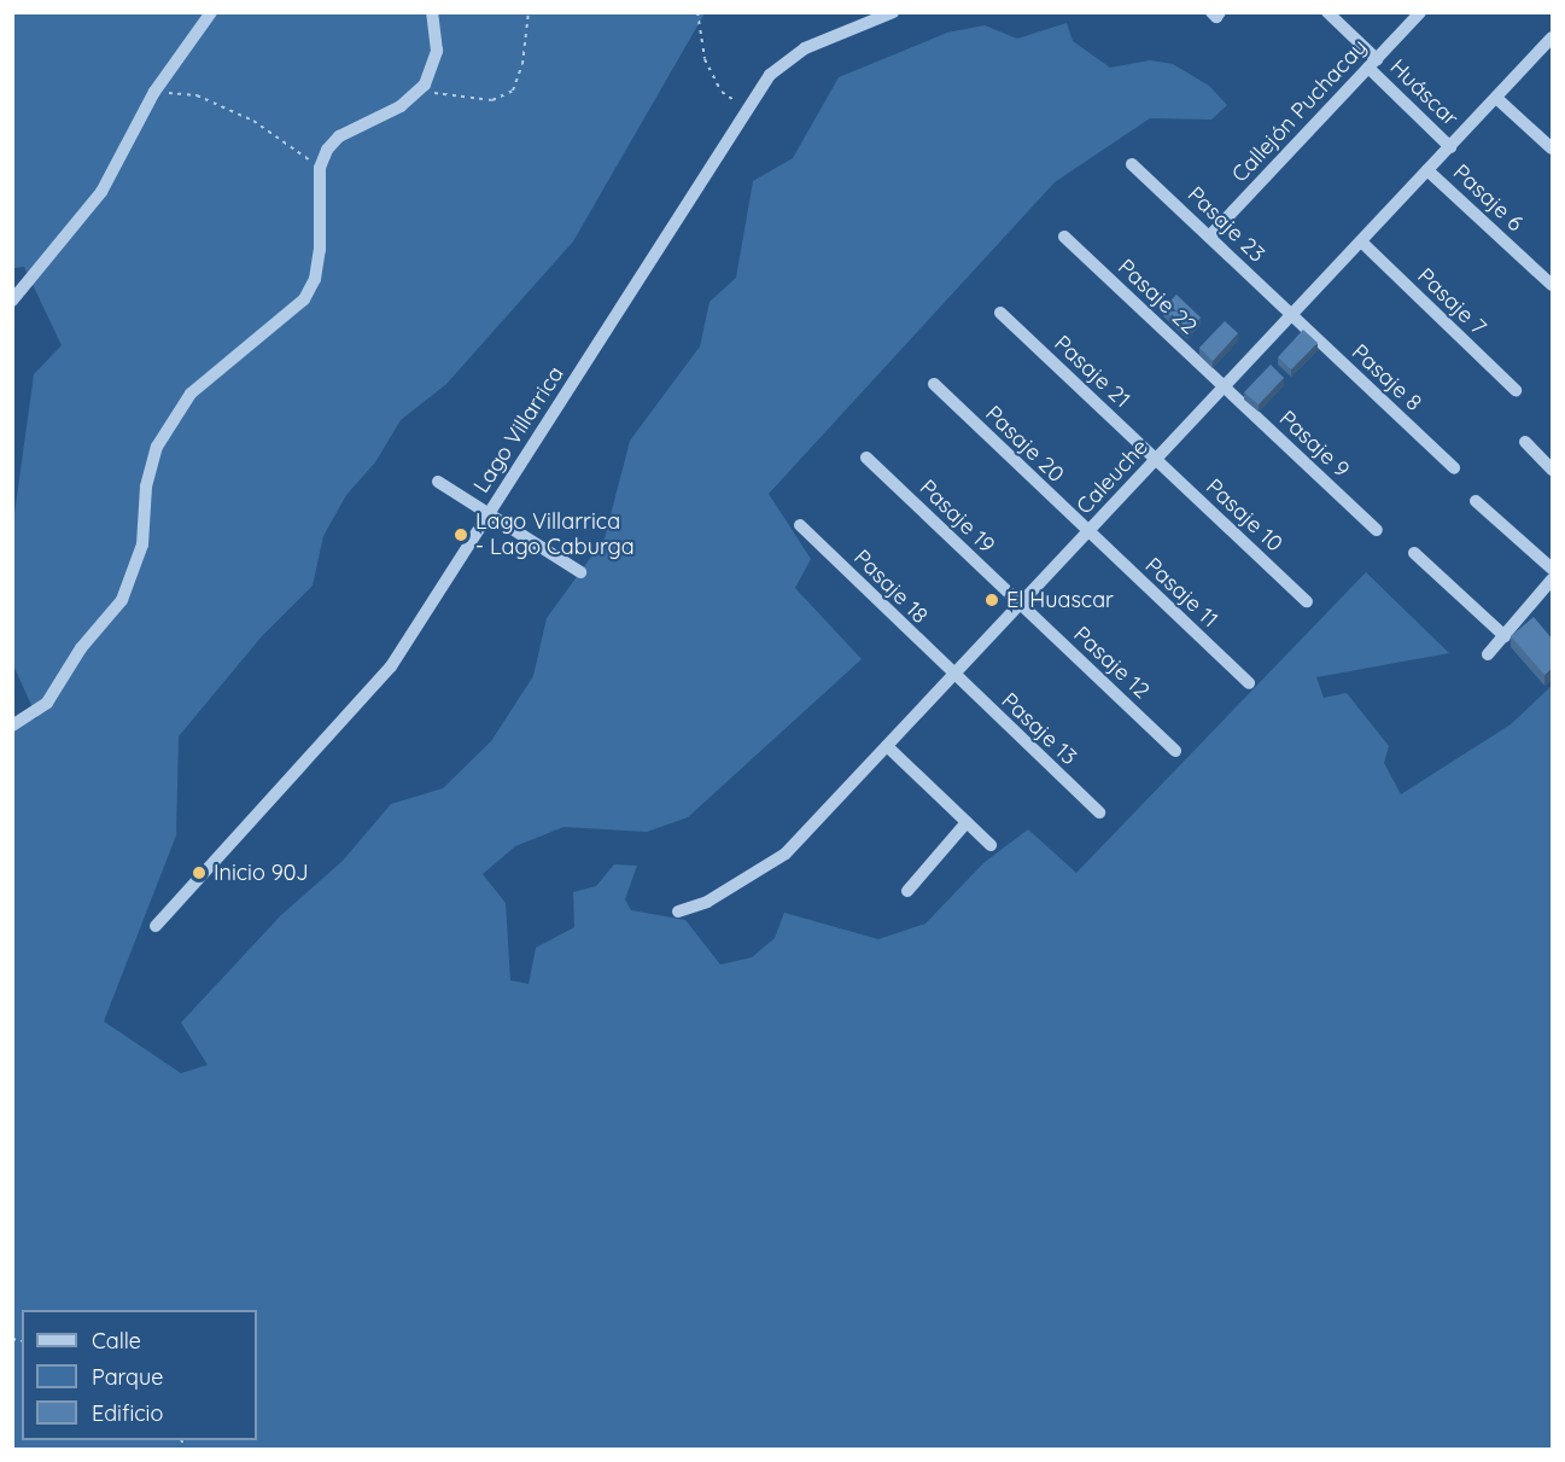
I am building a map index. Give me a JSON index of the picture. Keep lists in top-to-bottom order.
{
  "streets": {
    "street": [
      "Huáscar",
      "Callejón Puchacay",
      "Pasaje 6",
      "Pasaje 23",
      "Pasaje 22",
      "Pasaje 7",
      "Pasaje 21",
      "Pasaje 8",
      "Lago Villarrica",
      "Pasaje 20",
      "Pasaje 9",
      "Caleuche",
      "Pasaje 10",
      "Pasaje 19",
      "Pasaje 18",
      "Pasaje 11",
      "Pasaje 12",
      "Pasaje 13"
    ]
  },
  "crossings": [
    ["Huáscar", "Callejón Puchacay"],
    ["Huáscar", "Caleuche"],
    ["Callejón Puchacay", "Pasaje 23"],
    ["Pasaje 6", "Caleuche"],
    ["Pasaje 23", "Pasaje 8"],
    ["Pasaje 23", "Caleuche"],
    ["Pasaje 22", "Pasaje 9"],
    ["Pasaje 22", "Caleuche"],
    ["Pasaje 7", "Caleuche"],
    ["Pasaje 21", "Caleuche"],
    ["Pasaje 21", "Pasaje 10"],
    ["Pasaje 8", "Caleuche"],
    ["Pasaje 20", "Caleuche"],
    ["Pasaje 20", "Pasaje 11"],
    ["Pasaje 9", "Caleuche"],
    ["Caleuche", "Pasaje 10"],
    ["Caleuche", "Pasaje 19"],
    ["Caleuche", "Pasaje 18"],
    ["Caleuche", "Pasaje 11"],
    ["Caleuche", "Pasaje 12"],
    ["Caleuche", "Pasaje 13"],
    ["Pasaje 19", "Pasaje 12"],
    ["Pasaje 18", "Pasaje 13"]
  ],
  "places": ["Lago Villarrica - Lago Caburga", "El Huascar", "Inicio 90J"],
  "legend": ["Calle", "Parque", "Edificio"]
}
